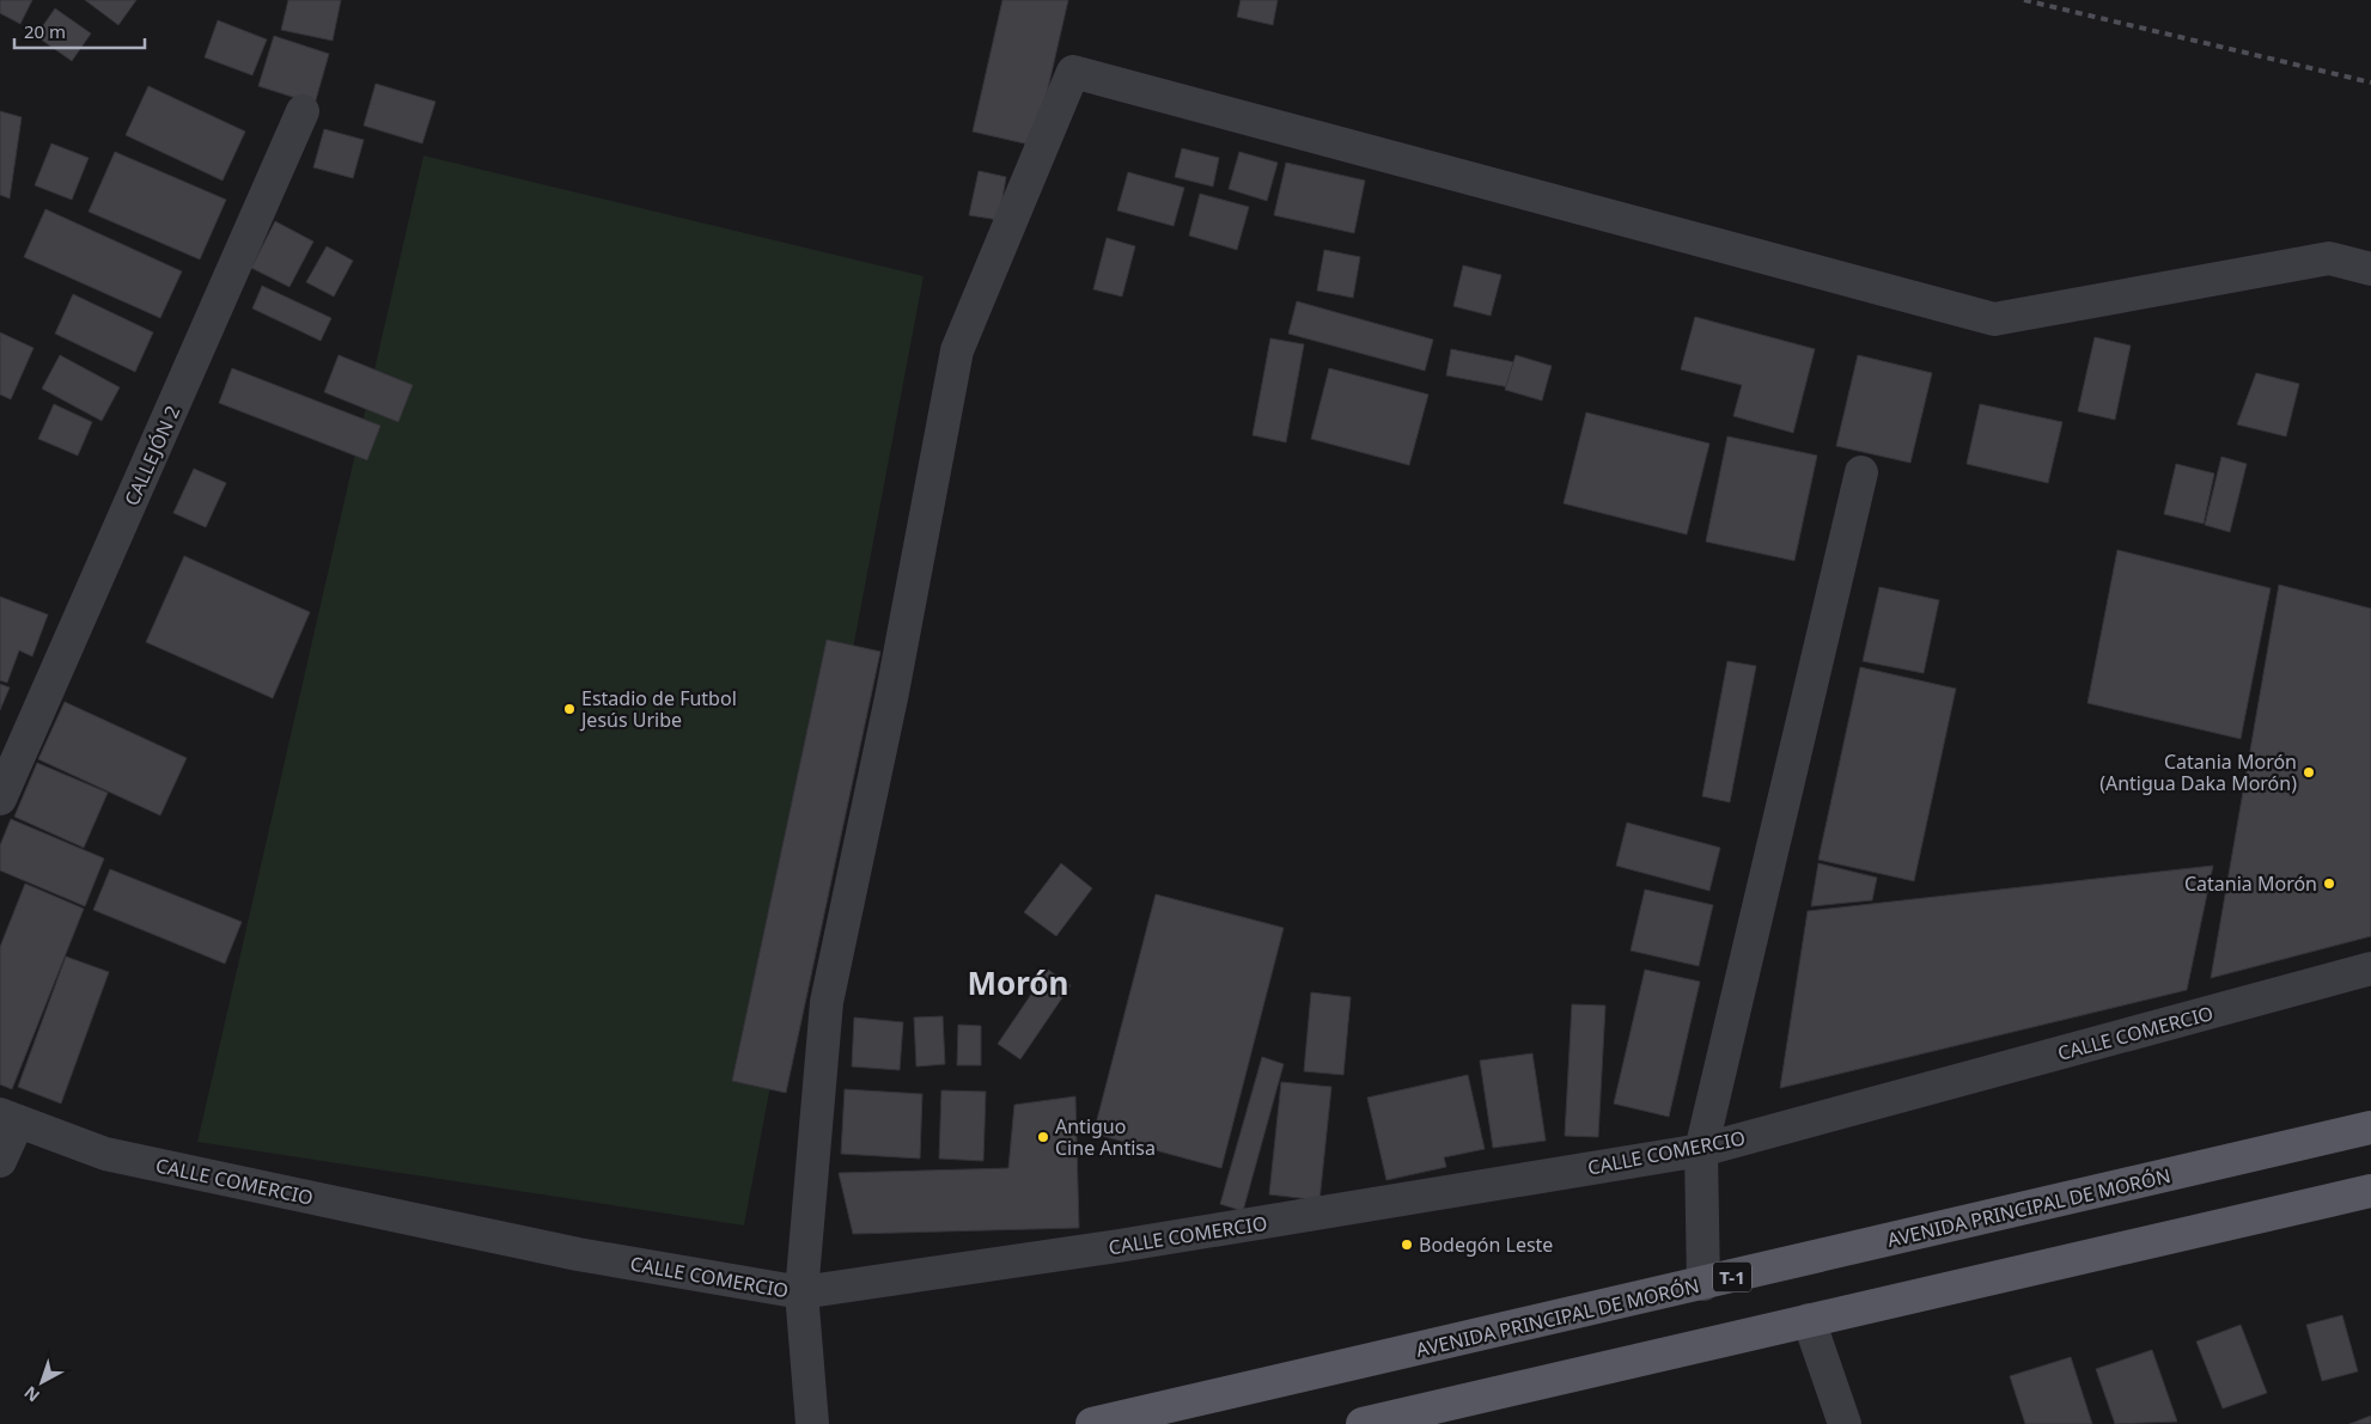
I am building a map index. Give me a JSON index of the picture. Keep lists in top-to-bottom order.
{
  "streets": {
    "main road": ["AVENIDA PRINCIPAL DE MORÓN", "T-1"],
    "street": ["CALLEJÓN 2", "CALLE COMERCIO"]
  },
  "districts": ["Morón"],
  "places": [
    "Estadio de Futbol Jesús Uribe",
    "Catania Morón (Antigua Daka Morón)",
    "Catania Morón",
    "Antiguo Cine Antisa",
    "Bodegón Leste"
  ],
  "scale_bar": "20 m",
  "north": "bottom left"
}
